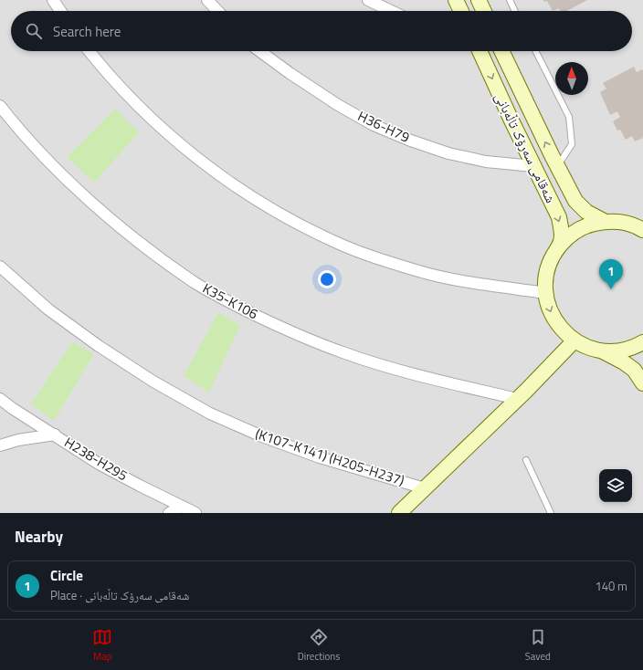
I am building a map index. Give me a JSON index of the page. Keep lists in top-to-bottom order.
{
  "streets": {
    "street": [
      "H36-H79",
      "شەقامی سەرۆک تاڵەبانی",
      "K35-K106",
      "(K107-K141) (H205-H237)",
      "H238-H295"
    ]
  },
  "crossings": [
    ["H36-H79", "شەقامی سەرۆک تاڵەبانی"]
  ],
  "north": "top",
  "page": {
    "search": "Search here",
    "pins": "1",
    "heading": "Nearby",
    "list": [
      {
        "mark": "1",
        "name": "Circle",
        "note": "Place · شەقامی سەرۆک تاڵەبانی",
        "value": "140 m"
      }
    ],
    "nav": ["Map", "Directions", "Saved"]
  }
}
